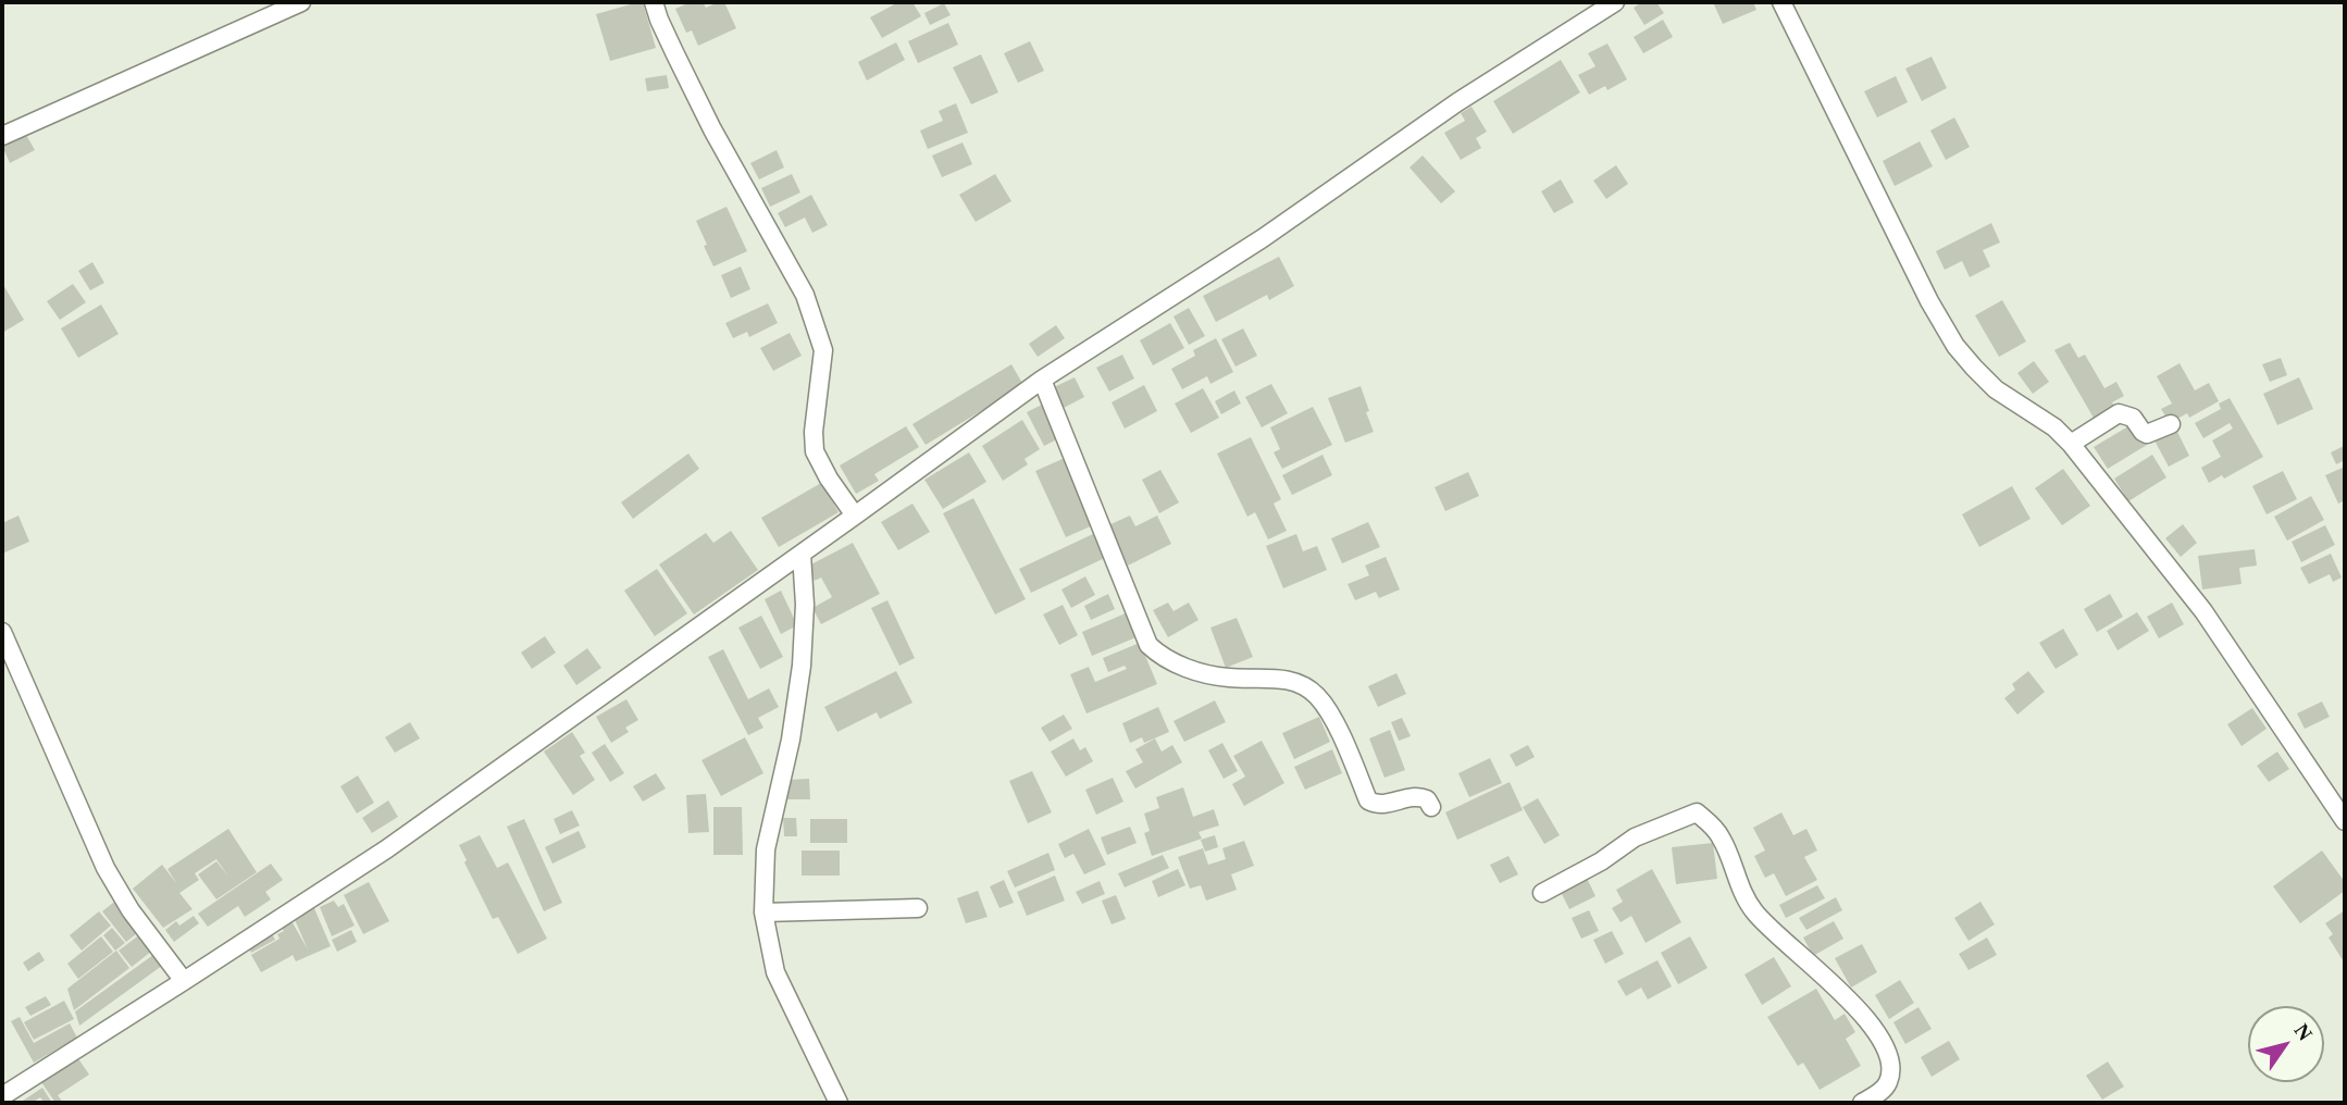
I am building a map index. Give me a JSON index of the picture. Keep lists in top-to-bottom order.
{
  "north": "top right"
}
